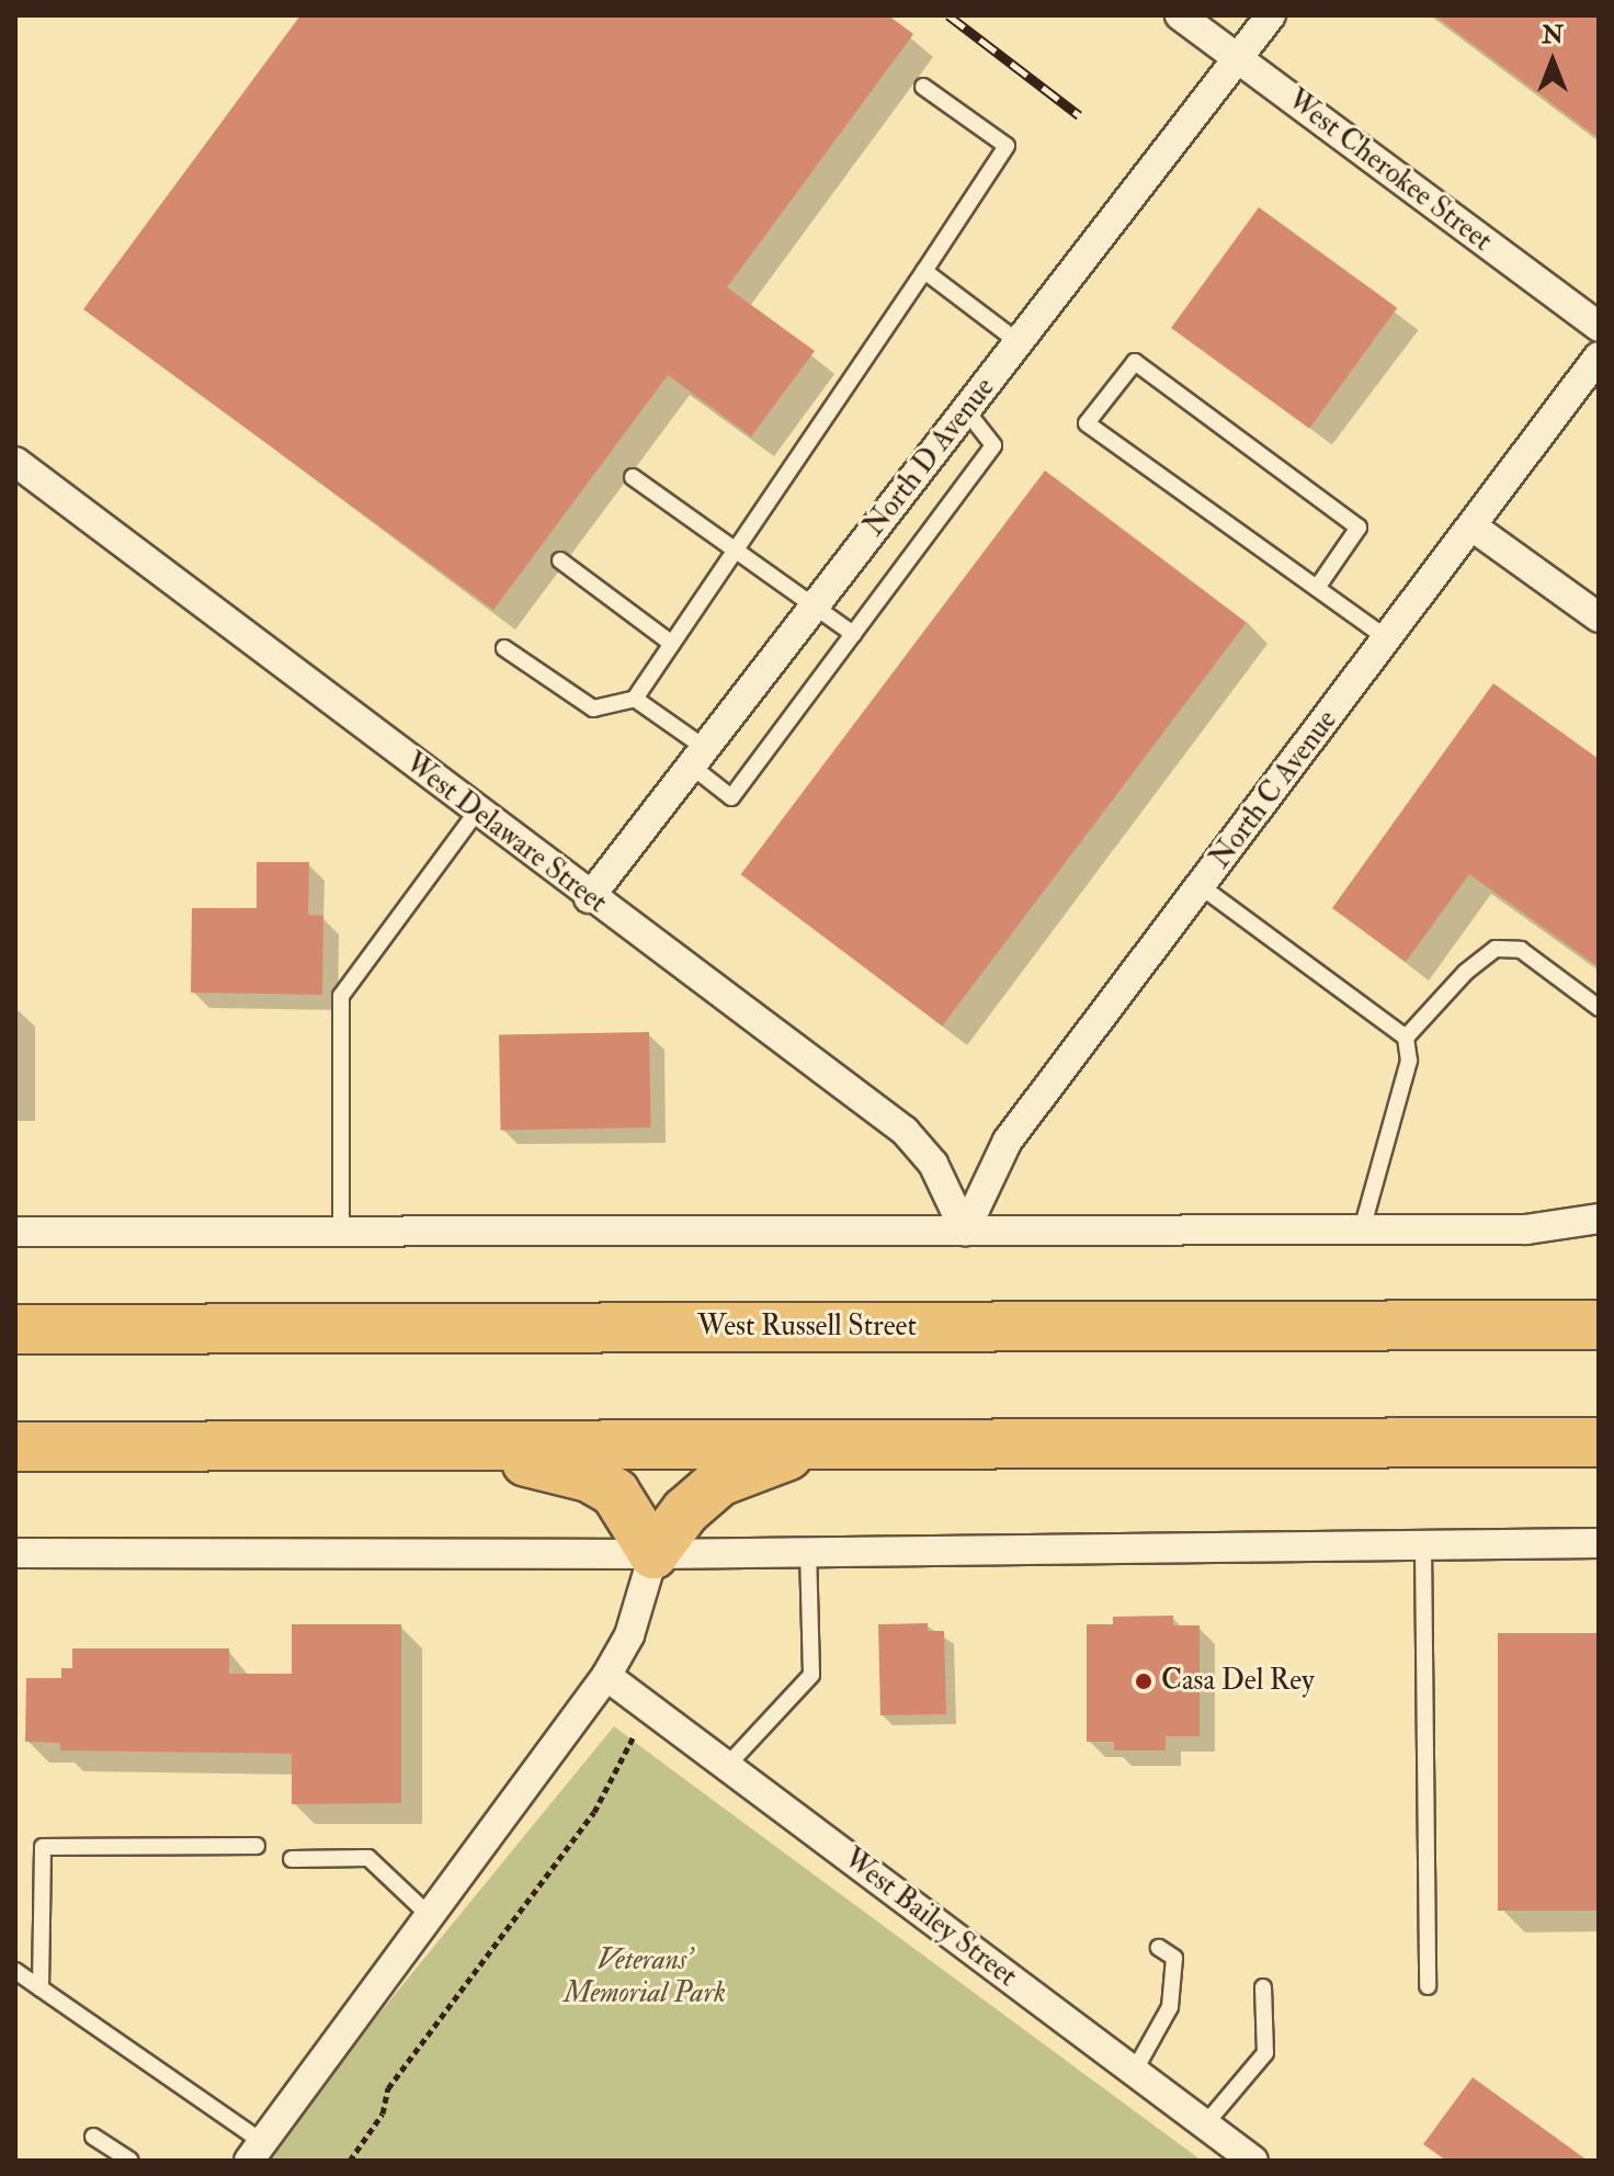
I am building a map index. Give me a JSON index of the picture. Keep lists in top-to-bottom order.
{
  "streets": {
    "highway": ["West Russell Street"],
    "street": [
      "West Cherokee Street",
      "North D Avenue",
      "North C Avenue",
      "West Delaware Street",
      "West Bailey Street"
    ]
  },
  "crossings": [
    ["West Cherokee Street", "North D Avenue"],
    ["North D Avenue", "West Delaware Street"],
    ["North C Avenue", "West Delaware Street"]
  ],
  "parks": ["Veterans' Memorial Park"],
  "places": ["Casa Del Rey"],
  "north": "top"
}
